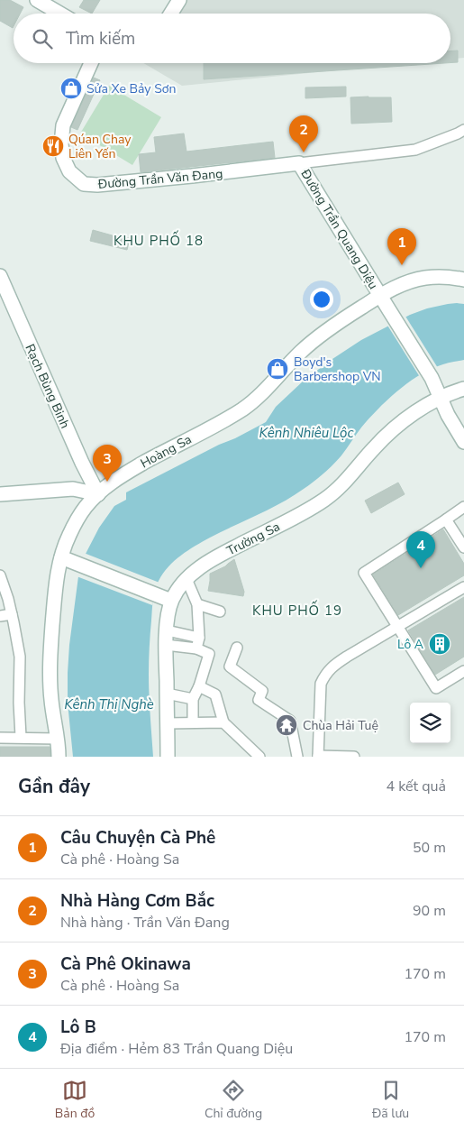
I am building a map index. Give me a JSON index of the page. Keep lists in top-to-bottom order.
{
  "streets": {
    "street": [
      "Đường Trần Văn Đang",
      "Đường Trần Quang Diệu",
      "Rạch Bùng Binh",
      "Hoàng Sa",
      "Trường Sa"
    ]
  },
  "crossings": [
    ["Đường Trần Văn Đang", "Đường Trần Quang Diệu"],
    ["Đường Trần Quang Diệu", "Hoàng Sa"],
    ["Đường Trần Quang Diệu", "Trường Sa"],
    ["Rạch Bùng Binh", "Hoàng Sa"]
  ],
  "districts": ["KHU PHỐ 18", "KHU PHỐ 19"],
  "water": ["Kênh Nhiêu Lộc", "Kênh Thị Nghè"],
  "places": {
    "shop": ["Sửa Xe Bảy Sơn", "Boyd's Barbershop VN"],
    "restaurant": ["Qúan Chay Liên Yến"],
    "building": ["Lô A"],
    "temple": ["Chùa Hải Tuệ"]
  },
  "page": {
    "search": "Tìm kiếm",
    "pins": [
      "2",
      "1",
      "3",
      "4"
    ],
    "heading": ["Gần đây", "4 kết quả"],
    "list": [
      {
        "mark": "1",
        "name": "Câu Chuyện Cà Phê",
        "note": "Cà phê · Hoàng Sa",
        "value": "50 m"
      },
      {
        "mark": "2",
        "name": "Nhà Hàng Cơm Bắc",
        "note": "Nhà hàng · Trần Văn Ðang",
        "value": "90 m"
      },
      {
        "mark": "3",
        "name": "Cà Phê Okinawa",
        "note": "Cà phê · Hoàng Sa",
        "value": "170 m"
      },
      {
        "mark": "4",
        "name": "Lô B",
        "note": "Địa điểm · Hẻm 83 Trần Quang Diệu",
        "value": "170 m"
      }
    ],
    "nav": ["Bản đồ", "Chỉ đường", "Đã lưu"]
  }
}
